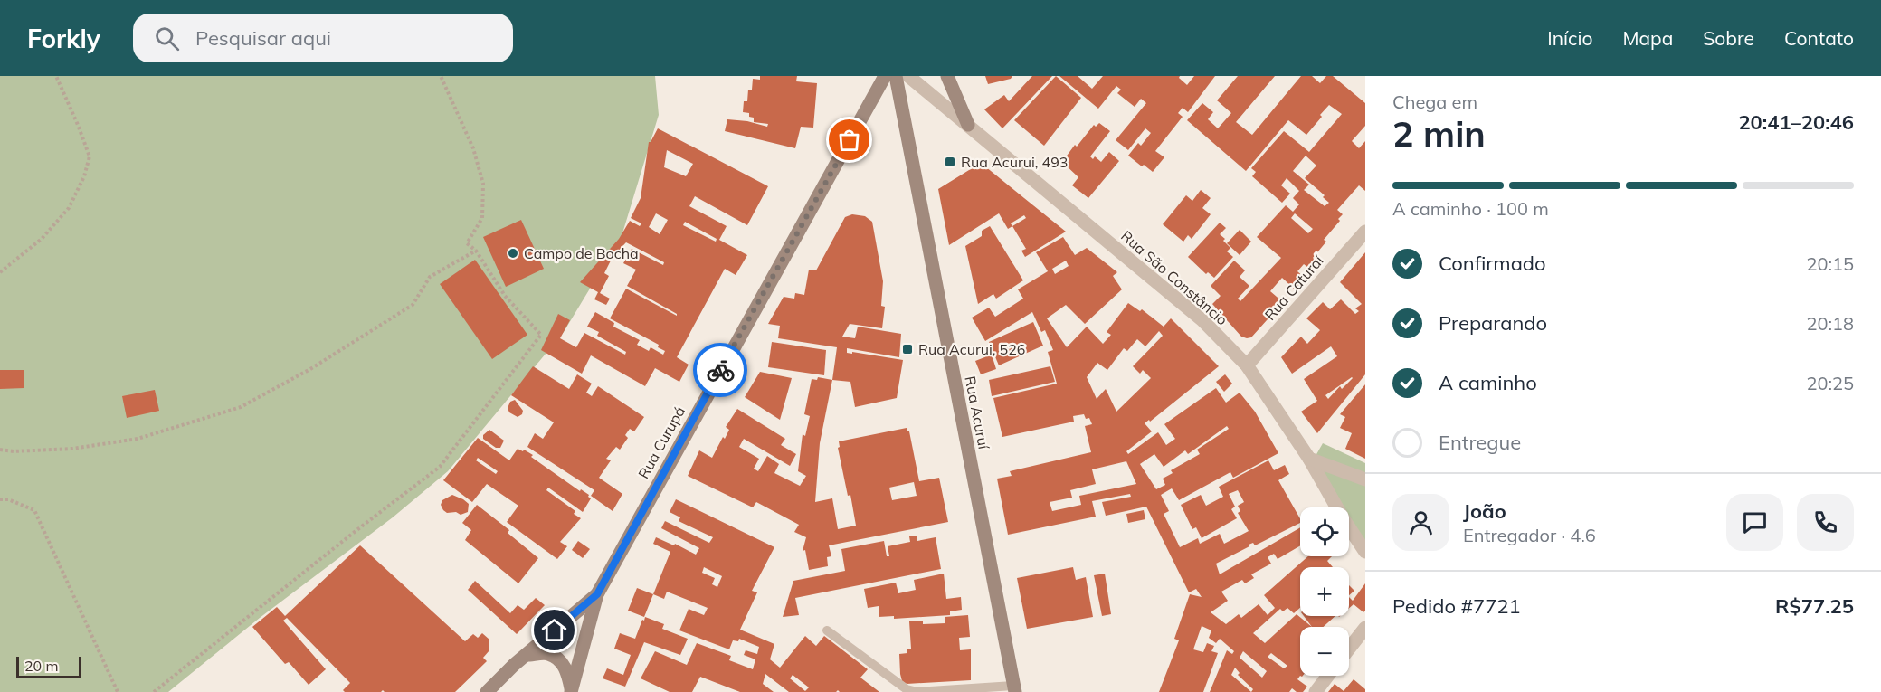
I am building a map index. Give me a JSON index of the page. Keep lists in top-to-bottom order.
{
  "streets": {
    "street": [
      "Rua São Constâncio",
      "Rua Caturaí",
      "Rua Acuruí",
      "Rua Curupá"
    ]
  },
  "crossings": [
    ["Rua São Constâncio", "Rua Caturaí"]
  ],
  "places": {
    "transit": ["Rua Acurui, 493", "Rua Acurui, 526"],
    "other": ["Campo de Bocha"]
  },
  "scale_bar": "20 m",
  "page": {
    "header": "Forkly",
    "search": "Pesquisar aqui",
    "nav": [
      "Início",
      "Mapa",
      "Sobre",
      "Contato"
    ],
    "heading": ["2 min", "Chega em", "20:41–20:46"],
    "panel": [
      "João",
      "Entregador · 4.6",
      "Pedido #7721",
      "R$77.25"
    ],
    "bar": "A caminho · 100 m",
    "list": [
      ["Confirmado", "20:15"],
      ["Preparando", "20:18"],
      ["A caminho", "20:25"],
      "Entregue"
    ],
    "map_buttons": ["+", "−"],
    "scale": "20 m"
  }
}
